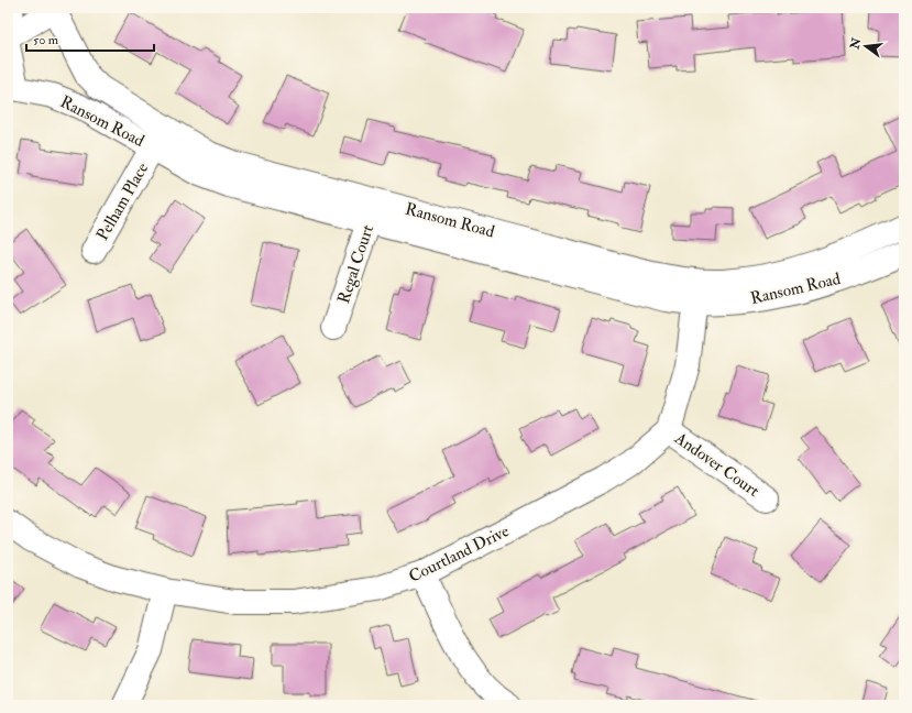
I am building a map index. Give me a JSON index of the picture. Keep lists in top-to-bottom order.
{
  "streets": {
    "street": [
      "Ransom Road",
      "Pelham Place",
      "Regal Court",
      "Andover Court",
      "Courtland Drive"
    ]
  },
  "crossings": [
    ["Ransom Road", "Pelham Place"],
    ["Ransom Road", "Regal Court"],
    ["Andover Court", "Courtland Drive"]
  ],
  "scale_bar": "50 m",
  "north": "left"
}
